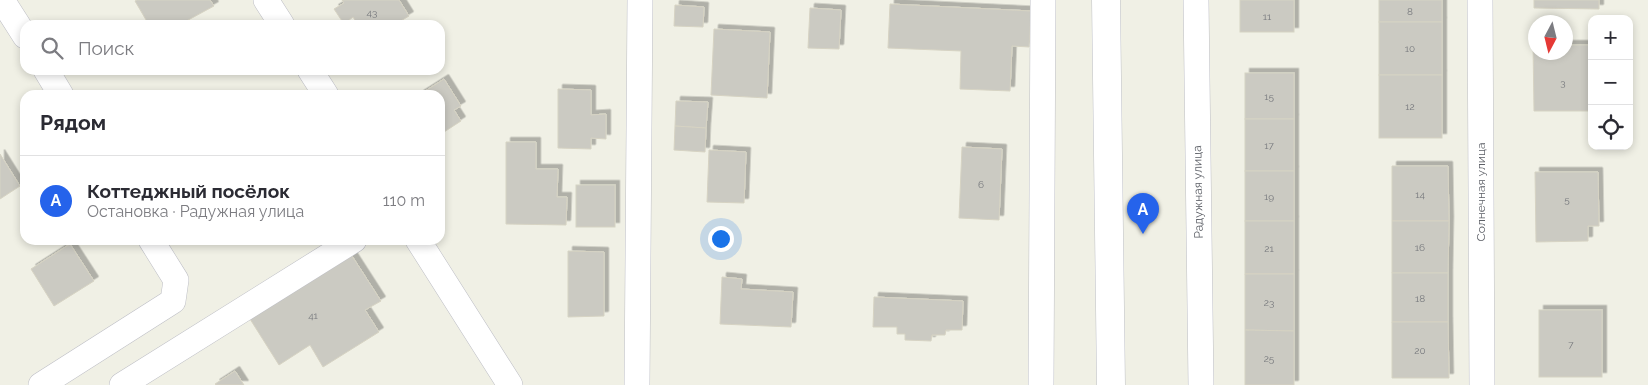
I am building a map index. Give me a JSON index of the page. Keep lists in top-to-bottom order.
{
  "streets": {
    "street": ["Радужная улица", "Солнечная улица"]
  },
  "house_numbers": [
    "8",
    "43",
    "11",
    "10",
    "3",
    "15",
    "12",
    "17",
    "6",
    "14",
    "19",
    "5",
    "16",
    "21",
    "18",
    "23",
    "41",
    "7",
    "20",
    "25"
  ],
  "north": "bottom",
  "page": {
    "map_buttons": ["+", "−"],
    "search": "Поиск",
    "heading": "Рядом",
    "list": [
      {
        "mark": "A",
        "name": "Коттеджный посёлок",
        "note": "Остановка · Радужная улица",
        "value": "110 m"
      }
    ],
    "pins": "A"
  }
}
